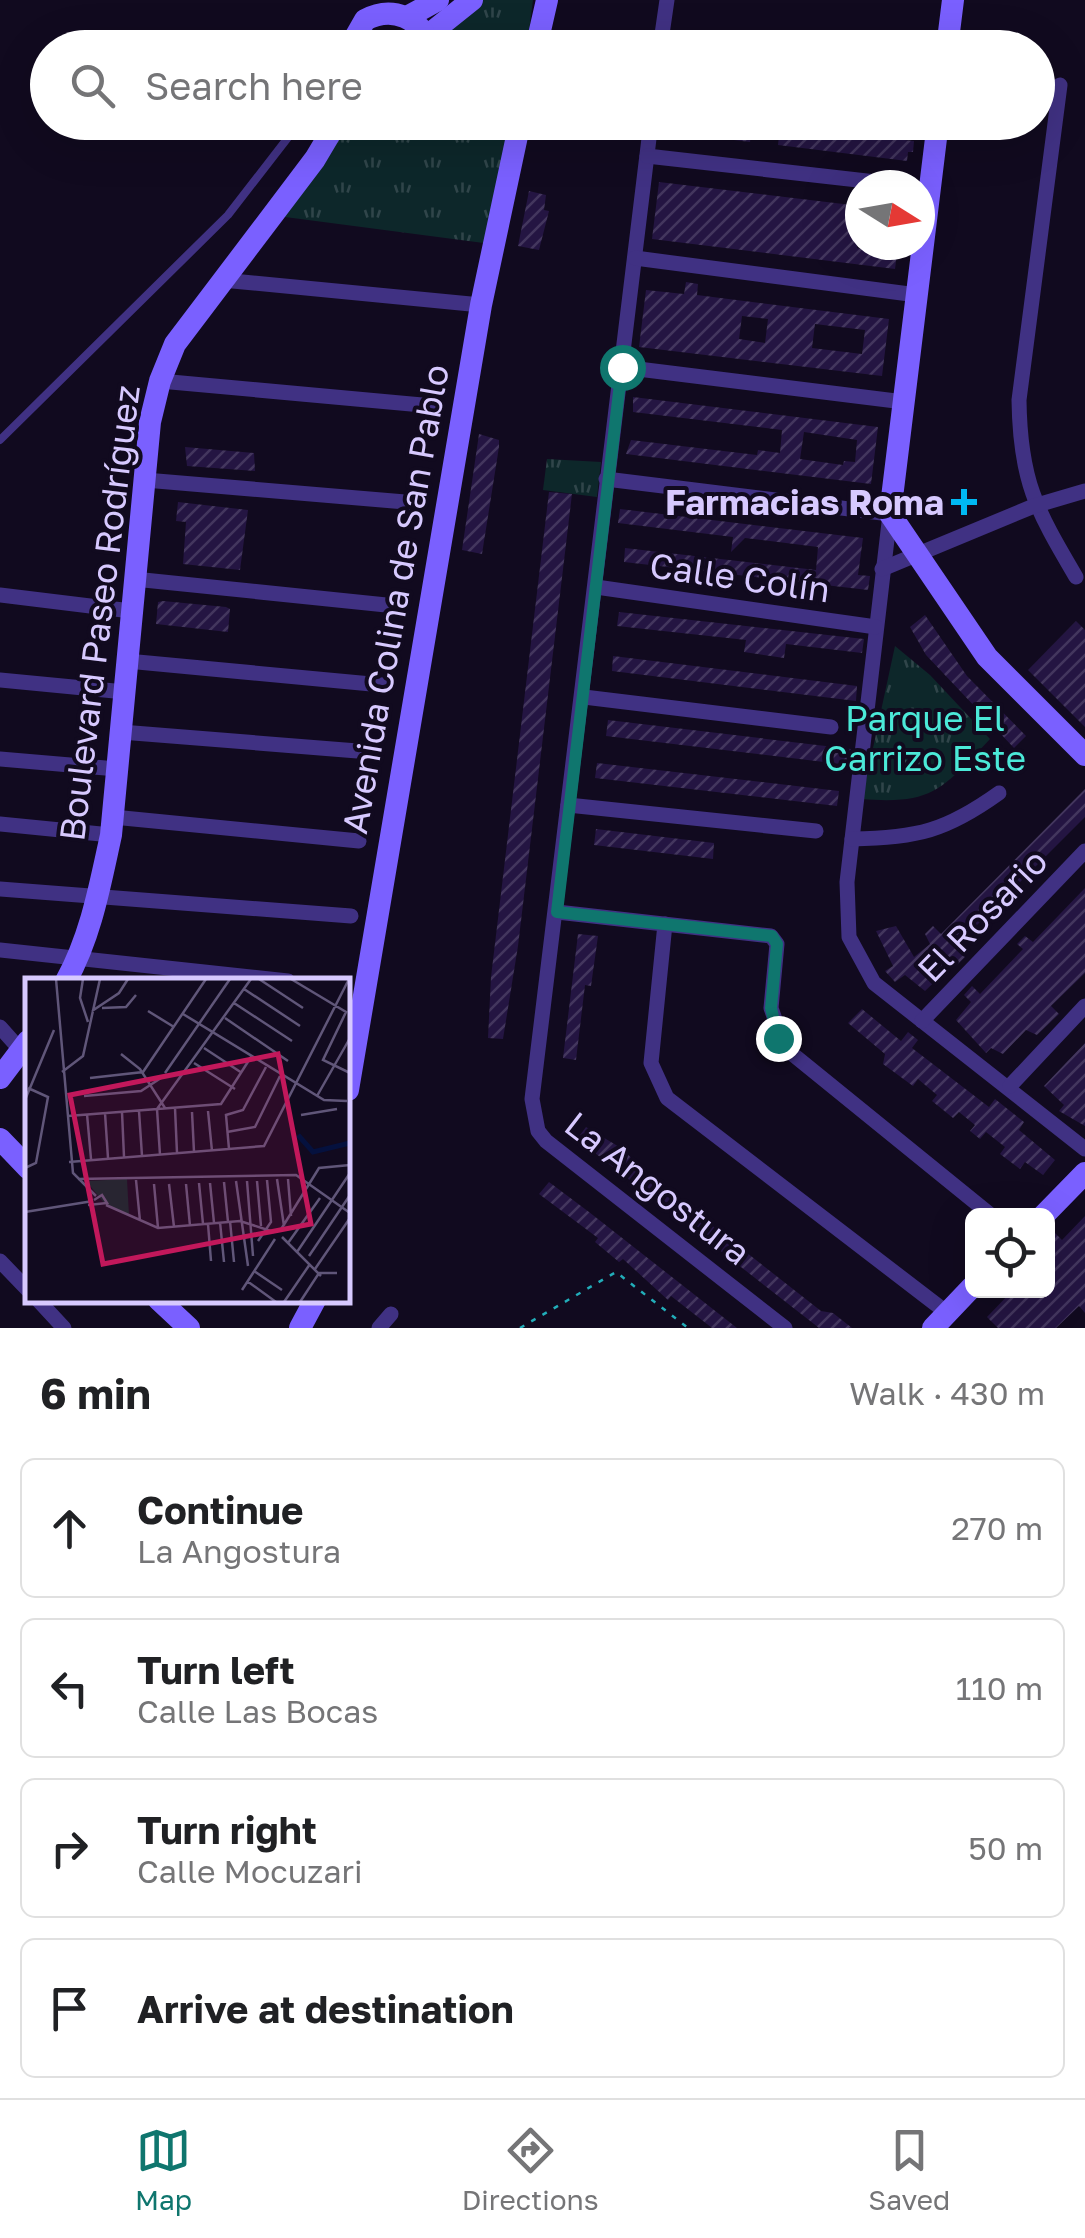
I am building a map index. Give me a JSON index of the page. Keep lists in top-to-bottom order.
{
  "streets": {
    "street": [
      "Calle Colín",
      "Avenida Colina de San Pablo",
      "Boulevard Paseo Rodríguez",
      "El Rosario",
      "La Angostura"
    ]
  },
  "crossings": [
    ["Calle Colín", "La Angostura"]
  ],
  "parks": ["Parque El Carrizo Este"],
  "places": {
    "health": ["Farmacias Roma"]
  },
  "north": "right",
  "page": {
    "search": "Search here",
    "heading": ["6 min", "Walk · 430 m"],
    "list": [
      ["Continue", "La Angostura", "270 m"],
      ["Turn left", "Calle Las Bocas", "110 m"],
      ["Turn right", "Calle Mocuzari", "50 m"],
      "Arrive at destination"
    ],
    "nav": ["Map", "Directions", "Saved"]
  }
}
